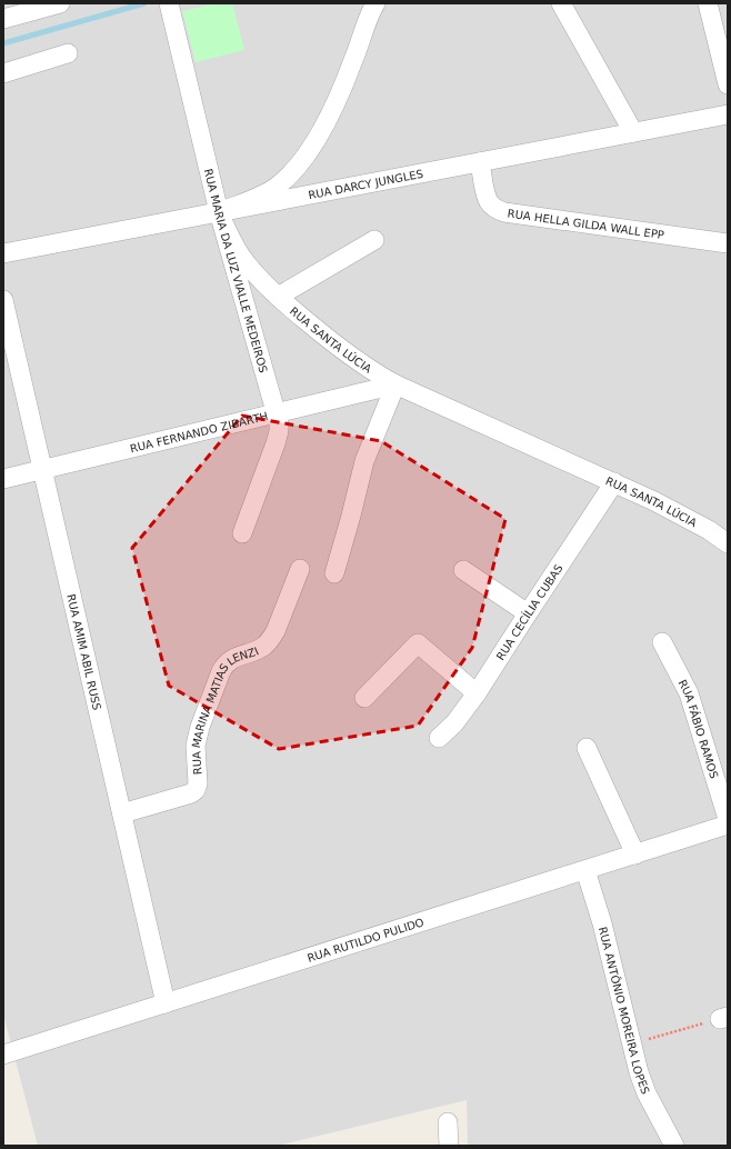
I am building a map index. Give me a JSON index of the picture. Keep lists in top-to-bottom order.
{
  "streets": {
    "street": [
      "RUA DARCY JUNGLES",
      "RUA HELLA GILDA WALL EPP",
      "RUA MARIA DA LUZ VIALLE MEDEIROS",
      "RUA SANTA LÚCIA",
      "RUA FERNANDO ZIBARTH",
      "RUA CECÍLIA CUBAS",
      "RUA AMIM ABIL RUSS",
      "RUA MARINA MATIAS LENZI",
      "RUA FÁBIO RAMOS",
      "RUA RUTILDO PULIDO",
      "RUA ANTÔNIO MOREIRA LOPES"
    ]
  },
  "crossings": [
    ["RUA DARCY JUNGLES", "RUA HELLA GILDA WALL EPP"],
    ["RUA DARCY JUNGLES", "RUA MARIA DA LUZ VIALLE MEDEIROS"],
    ["RUA DARCY JUNGLES", "RUA SANTA LÚCIA"],
    ["RUA MARIA DA LUZ VIALLE MEDEIROS", "RUA SANTA LÚCIA"],
    ["RUA MARIA DA LUZ VIALLE MEDEIROS", "RUA FERNANDO ZIBARTH"],
    ["RUA SANTA LÚCIA", "RUA FERNANDO ZIBARTH"],
    ["RUA SANTA LÚCIA", "RUA CECÍLIA CUBAS"],
    ["RUA FERNANDO ZIBARTH", "RUA AMIM ABIL RUSS"],
    ["RUA AMIM ABIL RUSS", "RUA MARINA MATIAS LENZI"],
    ["RUA AMIM ABIL RUSS", "RUA RUTILDO PULIDO"],
    ["RUA RUTILDO PULIDO", "RUA ANTÔNIO MOREIRA LOPES"]
  ]
}
